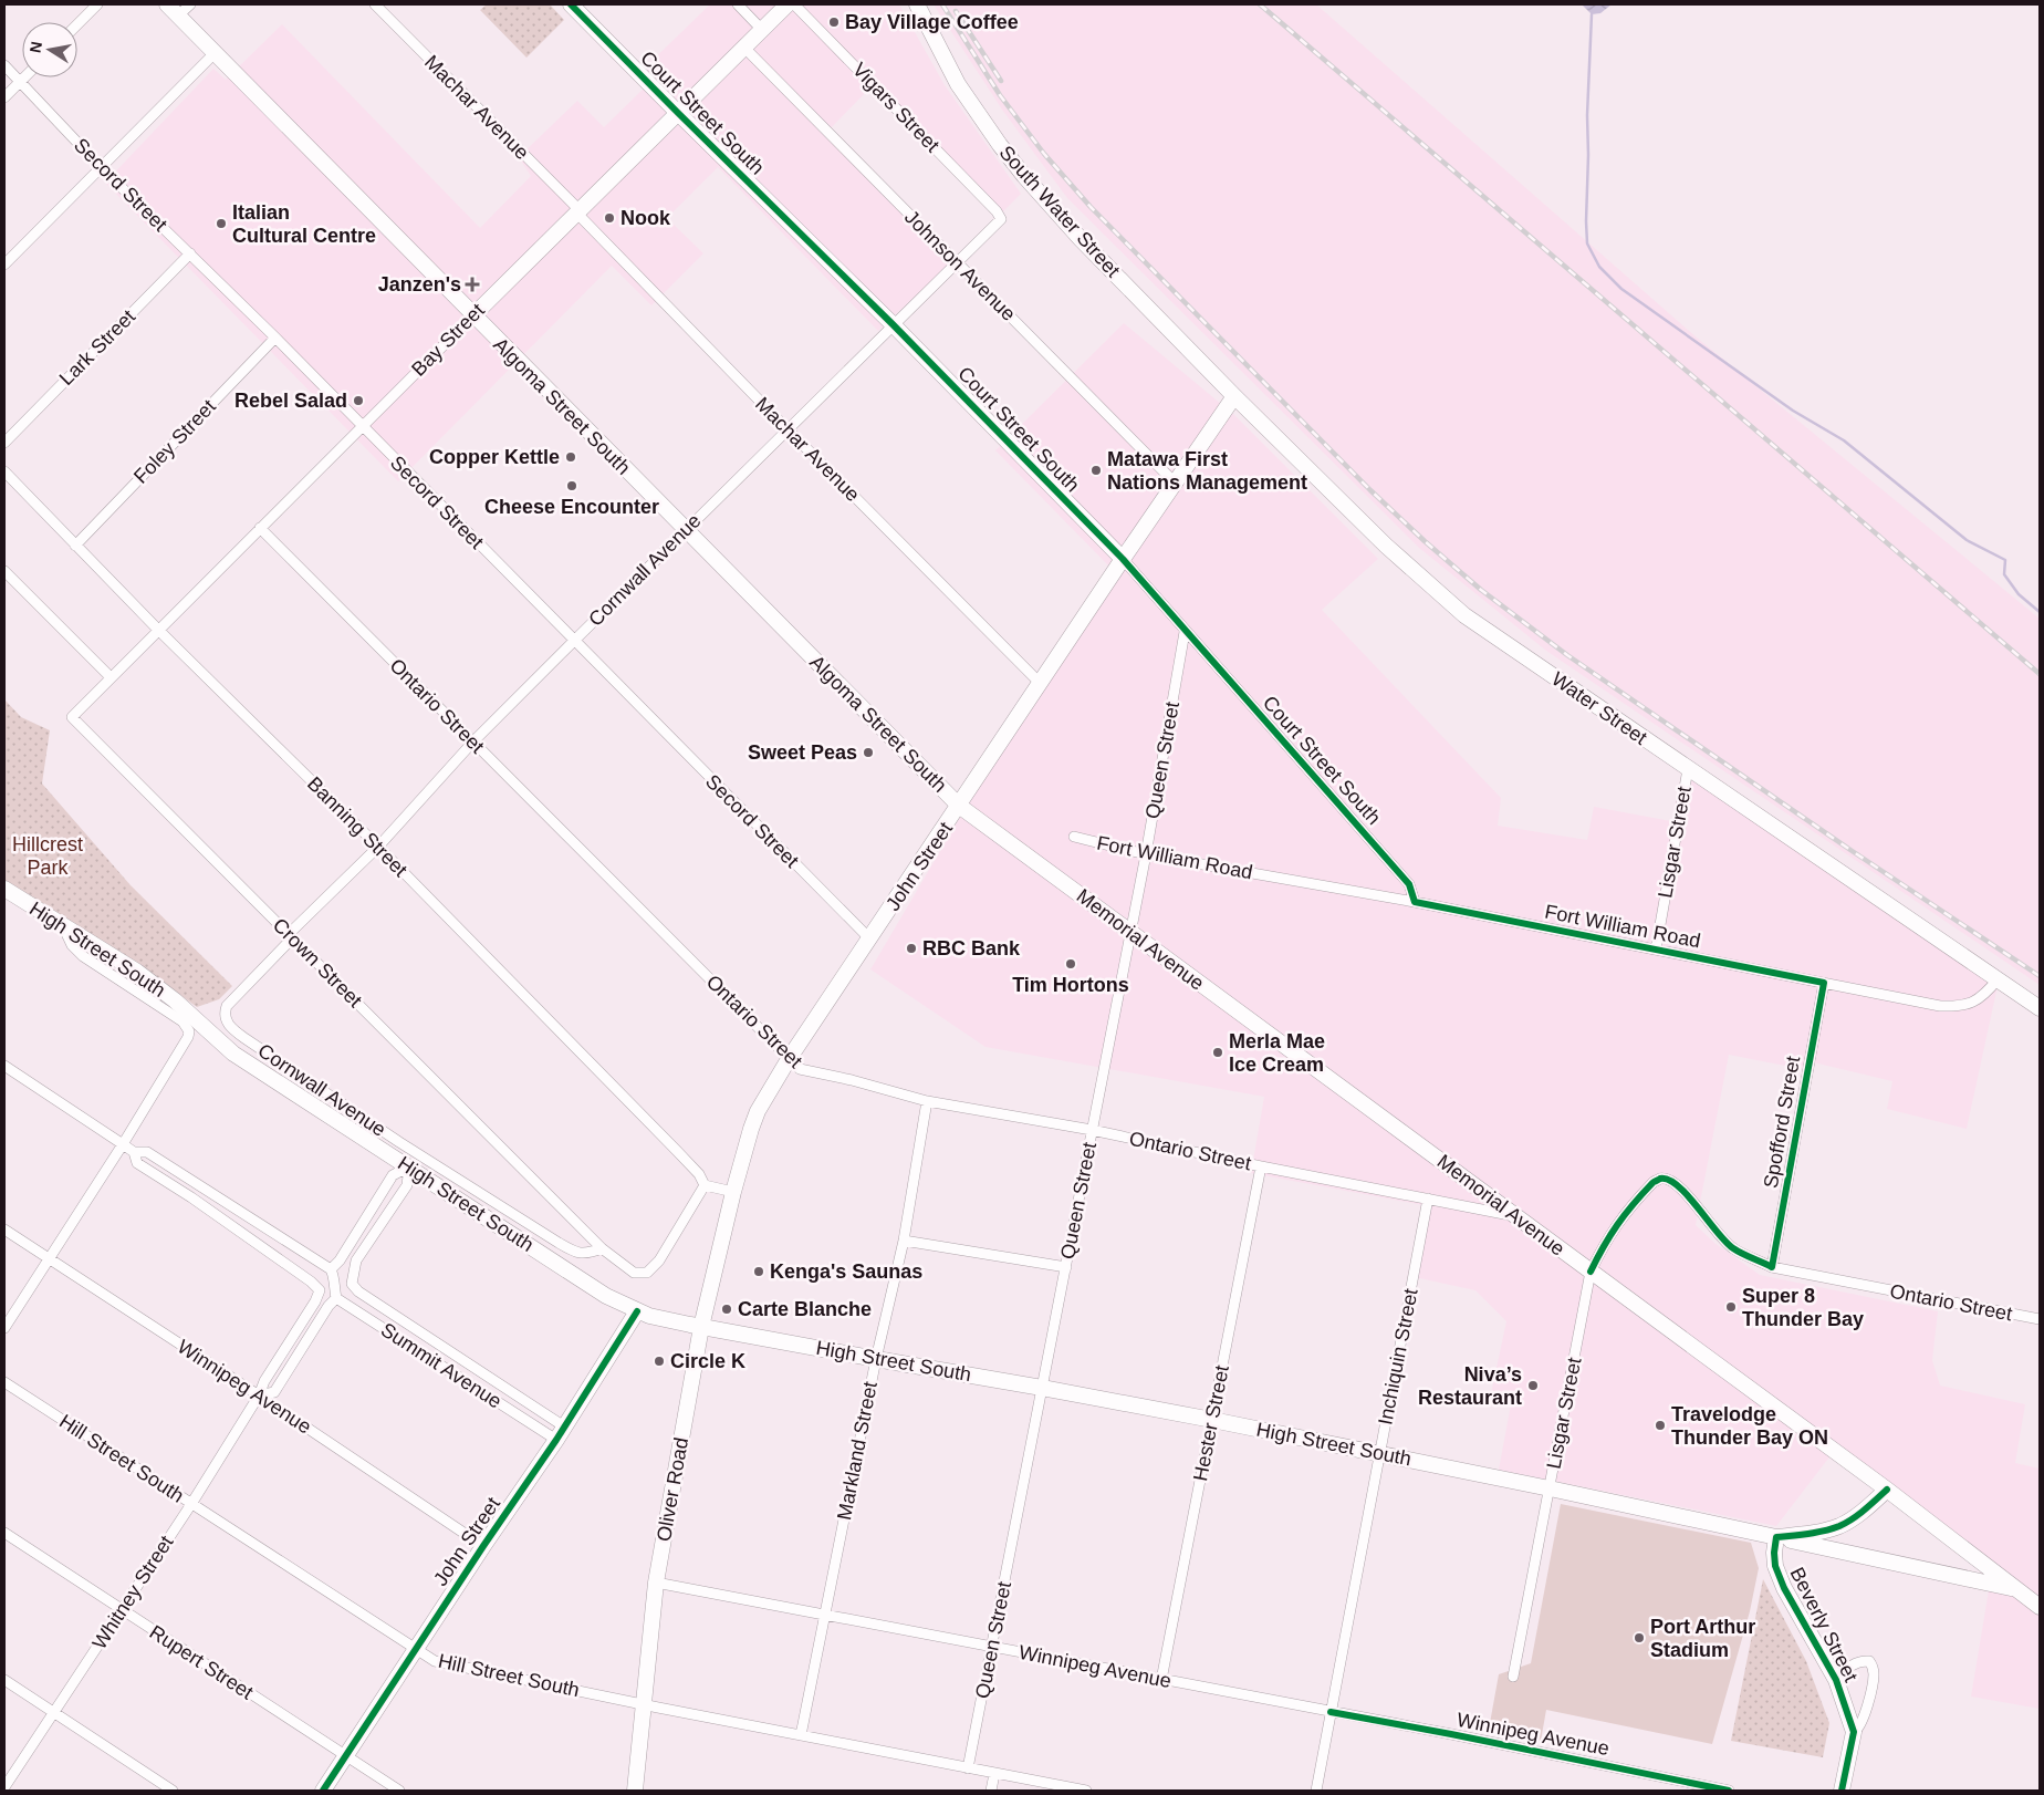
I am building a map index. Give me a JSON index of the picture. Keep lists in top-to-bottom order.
{
  "streets": {
    "main road": [
      "Court Street South",
      "South Water Street",
      "Bay Street",
      "Algoma Street South",
      "Water Street",
      "John Street",
      "Memorial Avenue",
      "High Street South",
      "Oliver Road",
      "Beverly Street"
    ],
    "street": [
      "Machar Avenue",
      "Vigars Street",
      "Secord Street",
      "Johnson Avenue",
      "Lark Street",
      "Foley Street",
      "Cornwall Avenue",
      "Ontario Street",
      "Queen Street",
      "Banning Street",
      "Lisgar Street",
      "Fort William Road",
      "Crown Street",
      "Spofford Street",
      "Inchiquin Street",
      "Summit Avenue",
      "Winnipeg Avenue",
      "Hester Street",
      "Markland Street",
      "Hill Street South",
      "Whitney Street",
      "Rupert Street"
    ]
  },
  "crossings": [
    ["Machar Avenue", "Bay Street"],
    ["Machar Avenue", "Cornwall Avenue"],
    ["Machar Avenue", "John Street"],
    ["Vigars Street", "Cornwall Avenue"],
    ["Court Street South", "Bay Street"],
    ["Court Street South", "Cornwall Avenue"],
    ["Court Street South", "Queen Street"],
    ["Court Street South", "Fort William Road"],
    ["Court Street South", "John Street"],
    ["Secord Street", "Bay Street"],
    ["Secord Street", "Lark Street"],
    ["Secord Street", "Foley Street"],
    ["Secord Street", "Cornwall Avenue"],
    ["Secord Street", "John Street"],
    ["South Water Street", "Water Street"],
    ["South Water Street", "John Street"],
    ["Johnson Avenue", "Bay Street"],
    ["Johnson Avenue", "Cornwall Avenue"],
    ["Johnson Avenue", "John Street"],
    ["Bay Street", "Algoma Street South"],
    ["Bay Street", "Ontario Street"],
    ["Bay Street", "Banning Street"],
    ["Bay Street", "Crown Street"],
    ["Algoma Street South", "Cornwall Avenue"],
    ["Algoma Street South", "John Street"],
    ["Algoma Street South", "Memorial Avenue"],
    ["Foley Street", "Banning Street"],
    ["Cornwall Avenue", "Ontario Street"],
    ["Cornwall Avenue", "Banning Street"],
    ["Cornwall Avenue", "Crown Street"],
    ["Ontario Street", "Queen Street"],
    ["Ontario Street", "Lisgar Street"],
    ["Ontario Street", "John Street"],
    ["Ontario Street", "Memorial Avenue"],
    ["Ontario Street", "Spofford Street"],
    ["Ontario Street", "Inchiquin Street"],
    ["Ontario Street", "Hester Street"],
    ["Ontario Street", "Markland Street"],
    ["Water Street", "Lisgar Street"],
    ["Water Street", "Fort William Road"],
    ["Water Street", "John Street"],
    ["Queen Street", "Fort William Road"],
    ["Queen Street", "Memorial Avenue"],
    ["Queen Street", "High Street South"],
    ["Queen Street", "Winnipeg Avenue"],
    ["Queen Street", "Hill Street South"],
    ["Lisgar Street", "Fort William Road"],
    ["Lisgar Street", "Memorial Avenue"],
    ["Lisgar Street", "High Street South"],
    ["Fort William Road", "Spofford Street"],
    ["John Street", "Memorial Avenue"],
    ["John Street", "High Street South"],
    ["John Street", "Summit Avenue"],
    ["John Street", "Winnipeg Avenue"],
    ["John Street", "Hill Street South"],
    ["John Street", "Oliver Road"],
    ["John Street", "Rupert Street"],
    ["Memorial Avenue", "High Street South"],
    ["High Street South", "Inchiquin Street"],
    ["High Street South", "Summit Avenue"],
    ["High Street South", "Hester Street"],
    ["High Street South", "Markland Street"],
    ["High Street South", "Oliver Road"],
    ["High Street South", "Beverly Street"],
    ["Inchiquin Street", "Winnipeg Avenue"],
    ["Summit Avenue", "Whitney Street"],
    ["Winnipeg Avenue", "Hester Street"],
    ["Winnipeg Avenue", "Markland Street"],
    ["Winnipeg Avenue", "Oliver Road"],
    ["Winnipeg Avenue", "Whitney Street"],
    ["Markland Street", "Hill Street South"],
    ["Hill Street South", "Oliver Road"],
    ["Hill Street South", "Whitney Street"],
    ["Whitney Street", "Rupert Street"]
  ],
  "parks": ["Hillcrest Park"],
  "places": {
    "other": [
      "Bay Village Coffee",
      "Nook",
      "Italian Cultural Centre",
      "Rebel Salad",
      "Copper Kettle",
      "Matawa First Nations Management",
      "Cheese Encounter",
      "Sweet Peas",
      "RBC Bank",
      "Tim Hortons",
      "Merla Mae Ice Cream",
      "Kenga's Saunas",
      "Super 8 Thunder Bay",
      "Carte Blanche",
      "Circle K",
      "Niva’s Restaurant",
      "Travelodge Thunder Bay ON",
      "Port Arthur Stadium"
    ],
    "health": ["Janzen's"]
  },
  "north": "left"
}
